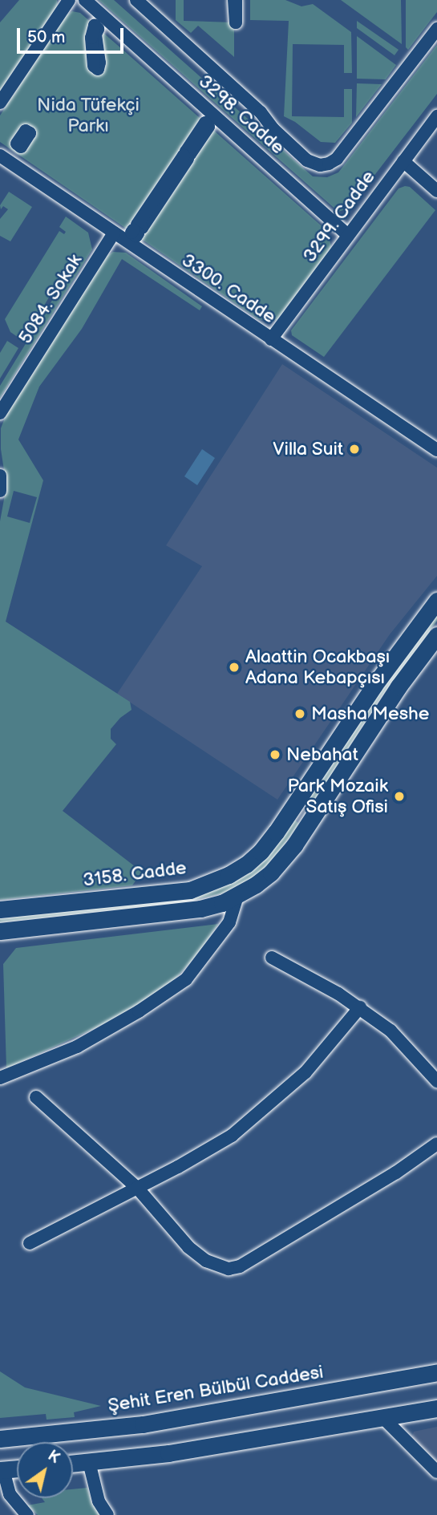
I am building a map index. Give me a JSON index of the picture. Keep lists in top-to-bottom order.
{
  "streets": {
    "street": [
      "3298. Cadde",
      "3299. Cadde",
      "3300. Cadde",
      "5084. Sokak",
      "3158. Cadde",
      "Şehit Eren Bülbül Caddesi"
    ]
  },
  "crossings": [
    ["3298. Cadde", "3299. Cadde"],
    ["3299. Cadde", "3300. Cadde"],
    ["3300. Cadde", "5084. Sokak"]
  ],
  "parks": ["Nida Tüfekçi Parkı"],
  "places": [
    "Villa Suit",
    "Alaattin Ocakbaşı Adana Kebapçısı",
    "Masha Meshe",
    "Nebahat",
    "Park Mozaik Satış Ofisi"
  ],
  "scale_bar": "50 m",
  "north": "top right"
}
